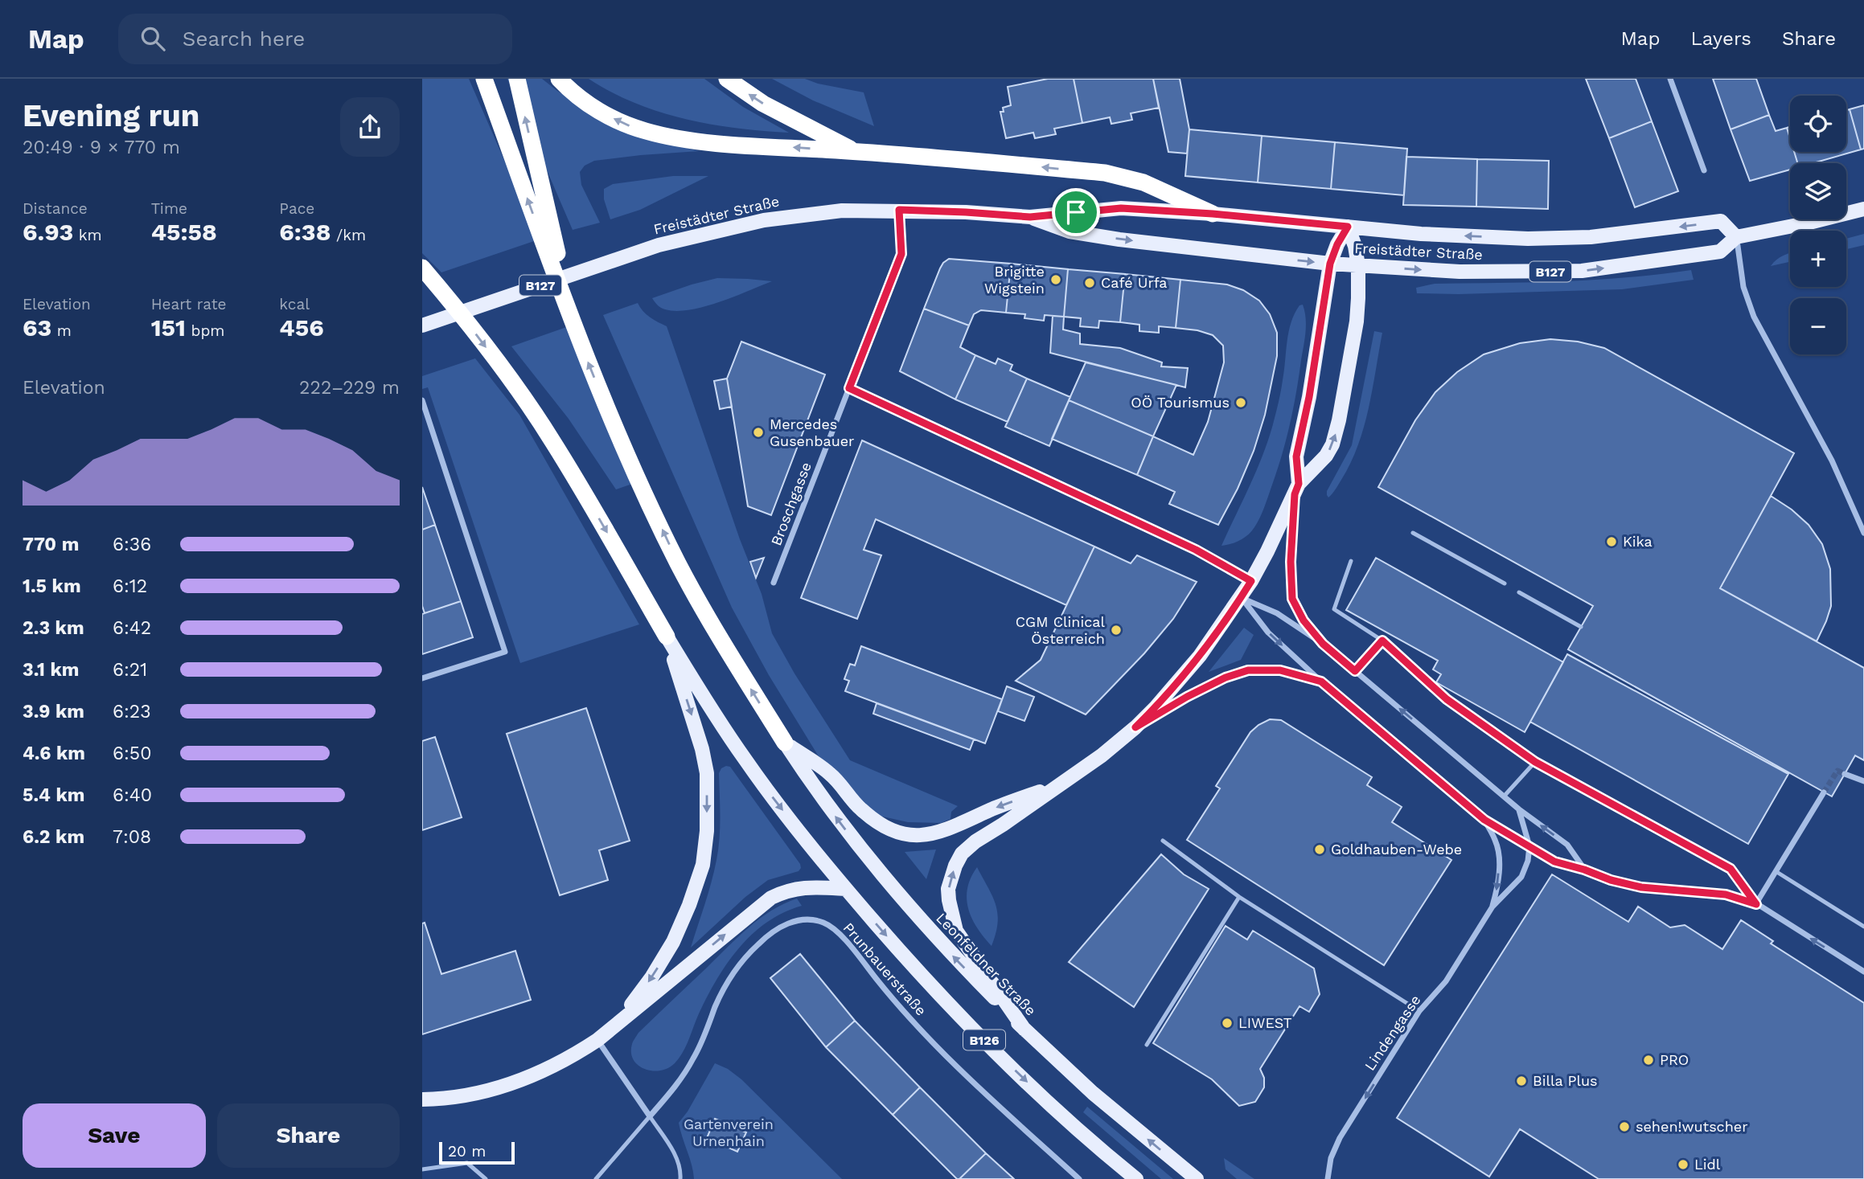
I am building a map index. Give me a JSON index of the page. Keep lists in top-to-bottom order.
{
  "streets": {
    "main road": [
      "Freistädter Straße",
      "B127",
      "Leonfeldner Straße",
      "B126"
    ],
    "street": ["Broschgasse", "Prunbauerstraße", "Lindengasse"]
  },
  "crossings": [
    ["Freistädter Straße", "Broschgasse"]
  ],
  "parks": ["Gartenverein Urnenhain"],
  "places": [
    "Brigitte Wigstein",
    "Café Urfa",
    "OÖ Tourismus",
    "Mercedes Gusenbauer",
    "Kika",
    "CGM Clinical Österreich",
    "Goldhauben-Webe",
    "LIWEST",
    "PRO",
    "Billa Plus",
    "sehen!wutscher",
    "Lidl"
  ],
  "scale_bar": "20 m",
  "page": {
    "header": "Map",
    "search": "Search here",
    "nav": ["Map", "Layers", "Share"],
    "heading": ["Evening run", "20:49 · 9 × 770 m"],
    "map_buttons": ["+", "−"],
    "stats": [
      ["Distance", "6.93 km"],
      ["Time", "45:58"],
      ["Pace", "6:38 /km"],
      ["Elevation", "63 m"],
      ["Heart rate", "151 bpm"],
      ["kcal", "456"]
    ],
    "chart": ["Elevation", "222–229 m"],
    "list": [
      {
        "name": "770 m",
        "note": "6:36"
      },
      {
        "name": "1.5 km",
        "note": "6:12"
      },
      {
        "name": "2.3 km",
        "note": "6:42"
      },
      {
        "name": "3.1 km",
        "note": "6:21"
      },
      {
        "name": "3.9 km",
        "note": "6:23"
      },
      {
        "name": "4.6 km",
        "note": "6:50"
      },
      {
        "name": "5.4 km",
        "note": "6:40"
      },
      {
        "name": "6.2 km",
        "note": "7:08"
      }
    ],
    "buttons": ["Save", "Share"],
    "scale": "20 m"
  }
}
